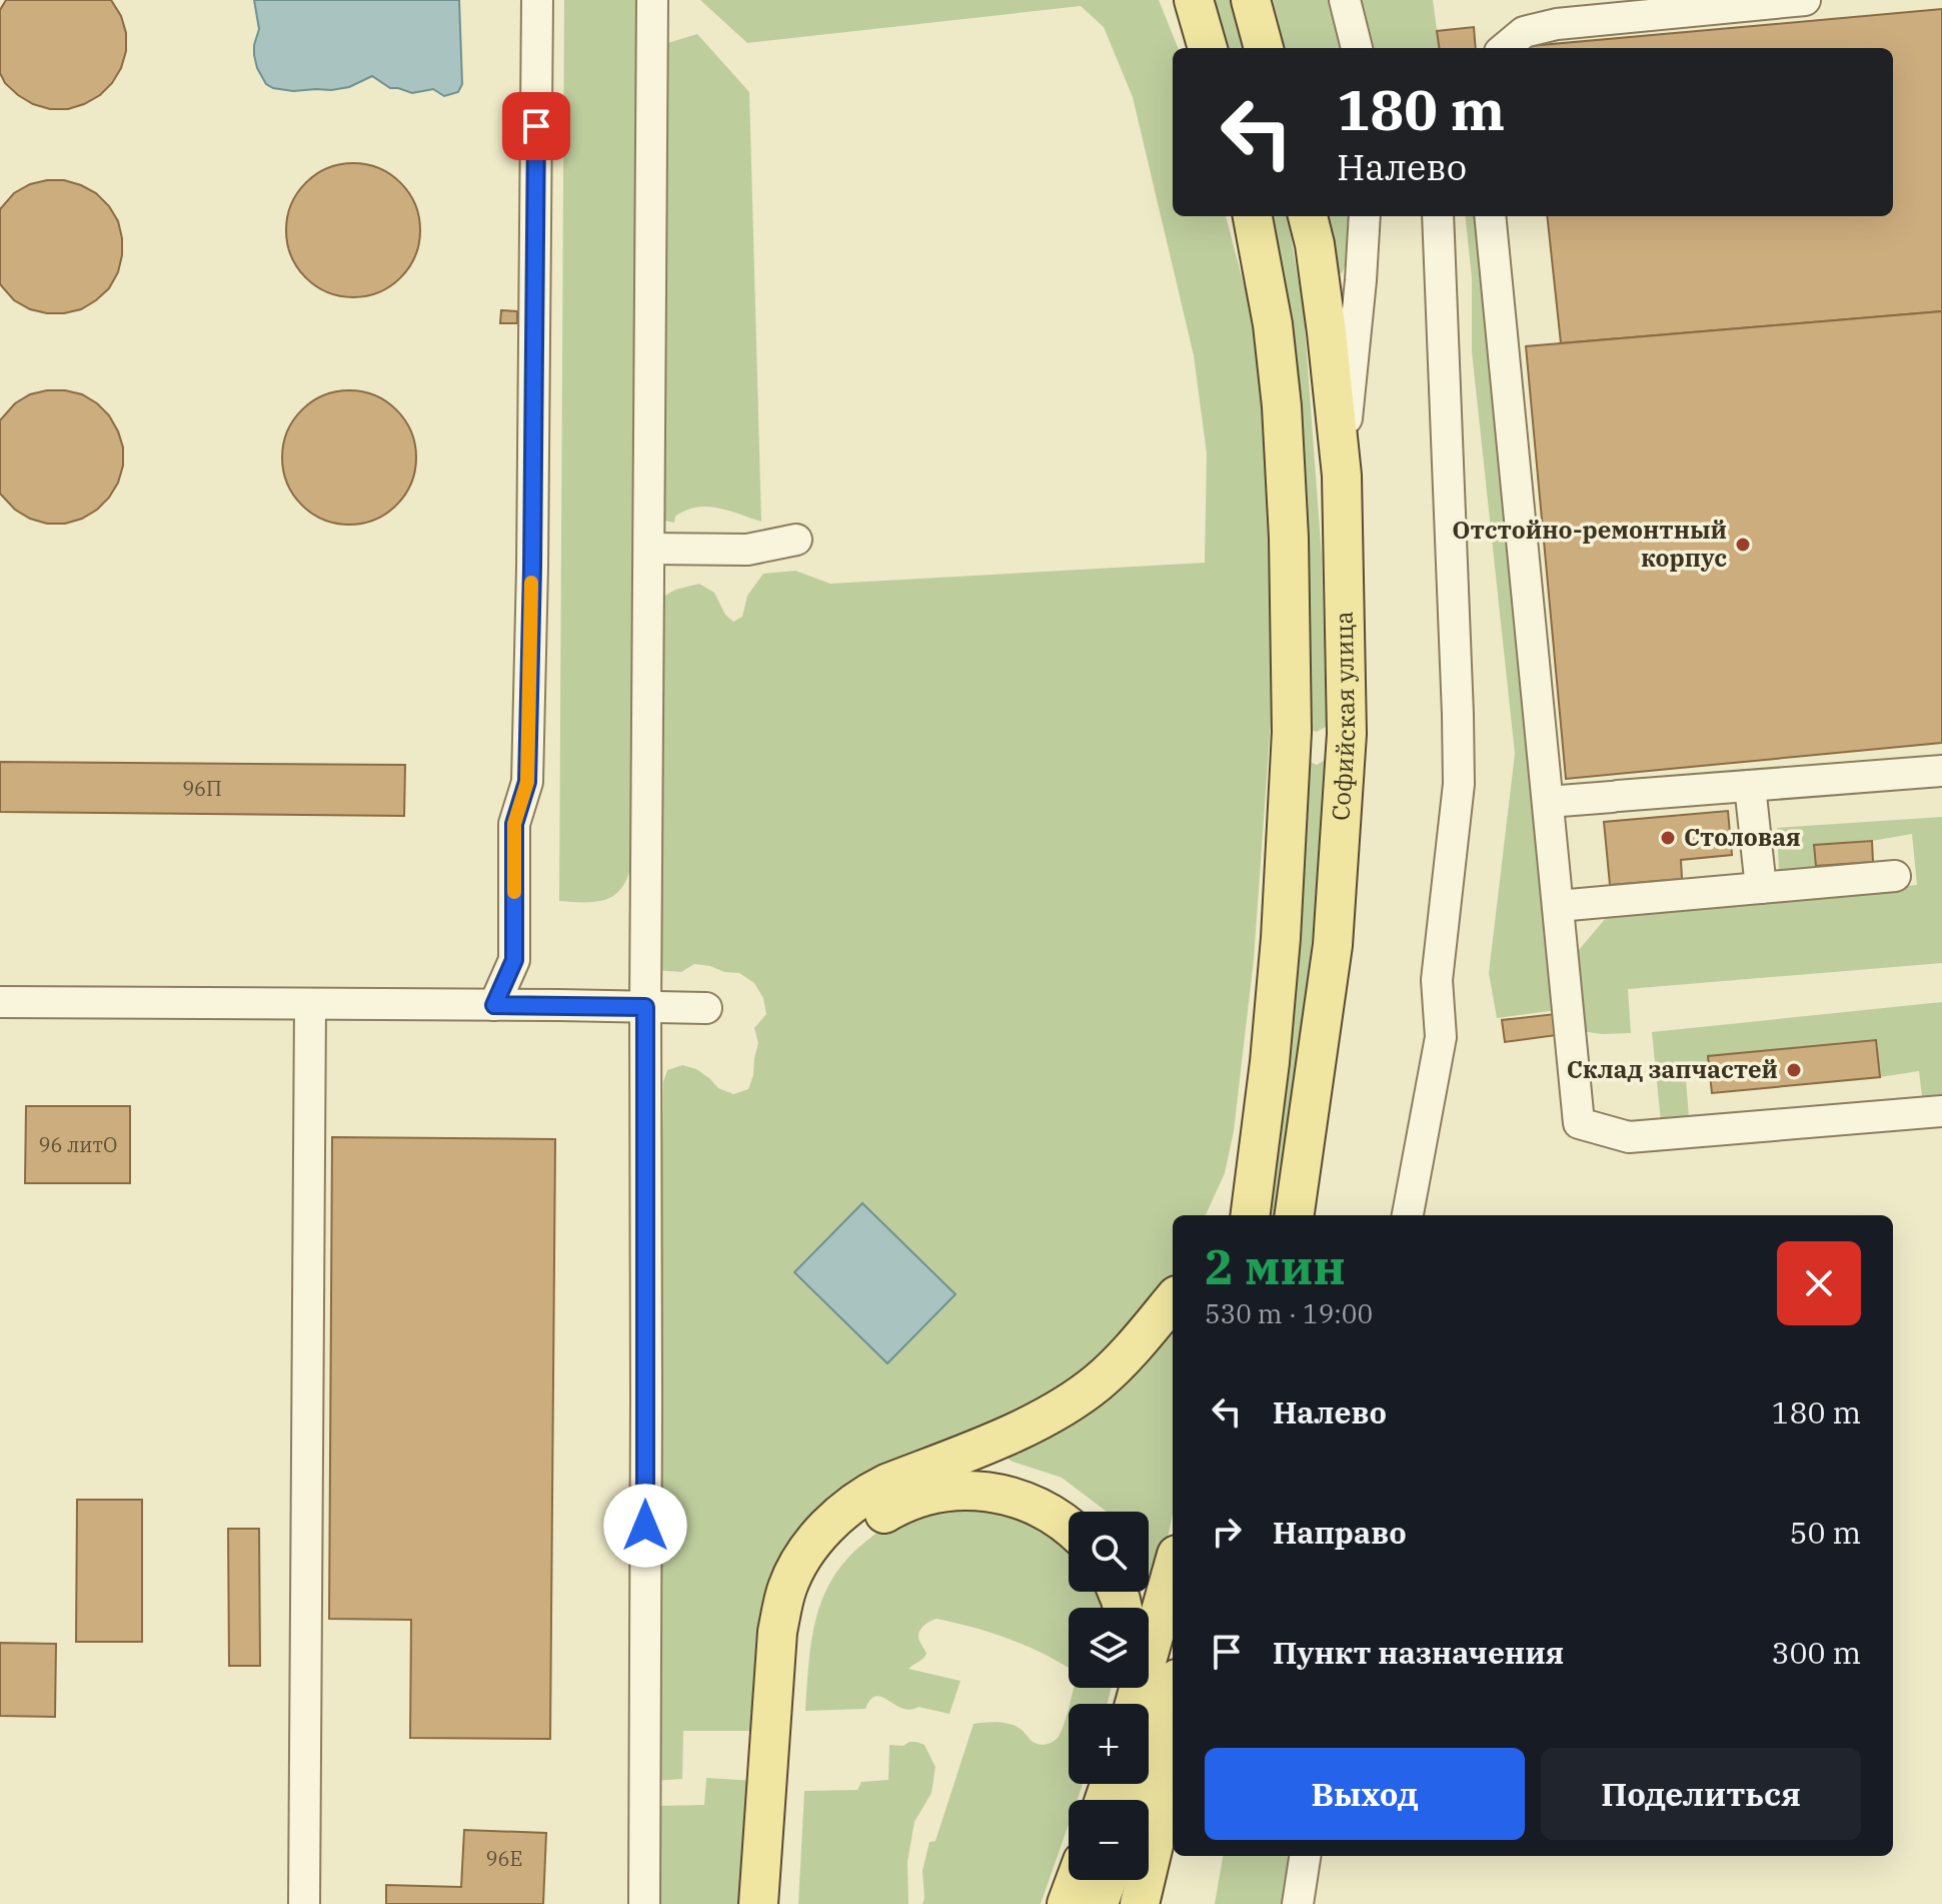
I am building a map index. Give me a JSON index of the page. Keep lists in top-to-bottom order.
{
  "streets": {
    "main road": ["Софийская улица"]
  },
  "places": ["Отстойно-ремонтный корпус", "Столовая", "Склад запчастей"],
  "house_numbers": ["96П", "96 литО", "96Е"],
  "page": {
    "turn": ["180 m", "Налево"],
    "heading": ["2 мин", "530 m · 19:00"],
    "list": [
      {
        "name": "Налево",
        "value": "180 m"
      },
      {
        "name": "Направо",
        "value": "50 m"
      },
      {
        "name": "Пункт назначения",
        "value": "300 m"
      }
    ],
    "map_buttons": ["+", "−"],
    "buttons": ["Выход", "Поделиться"]
  }
}
